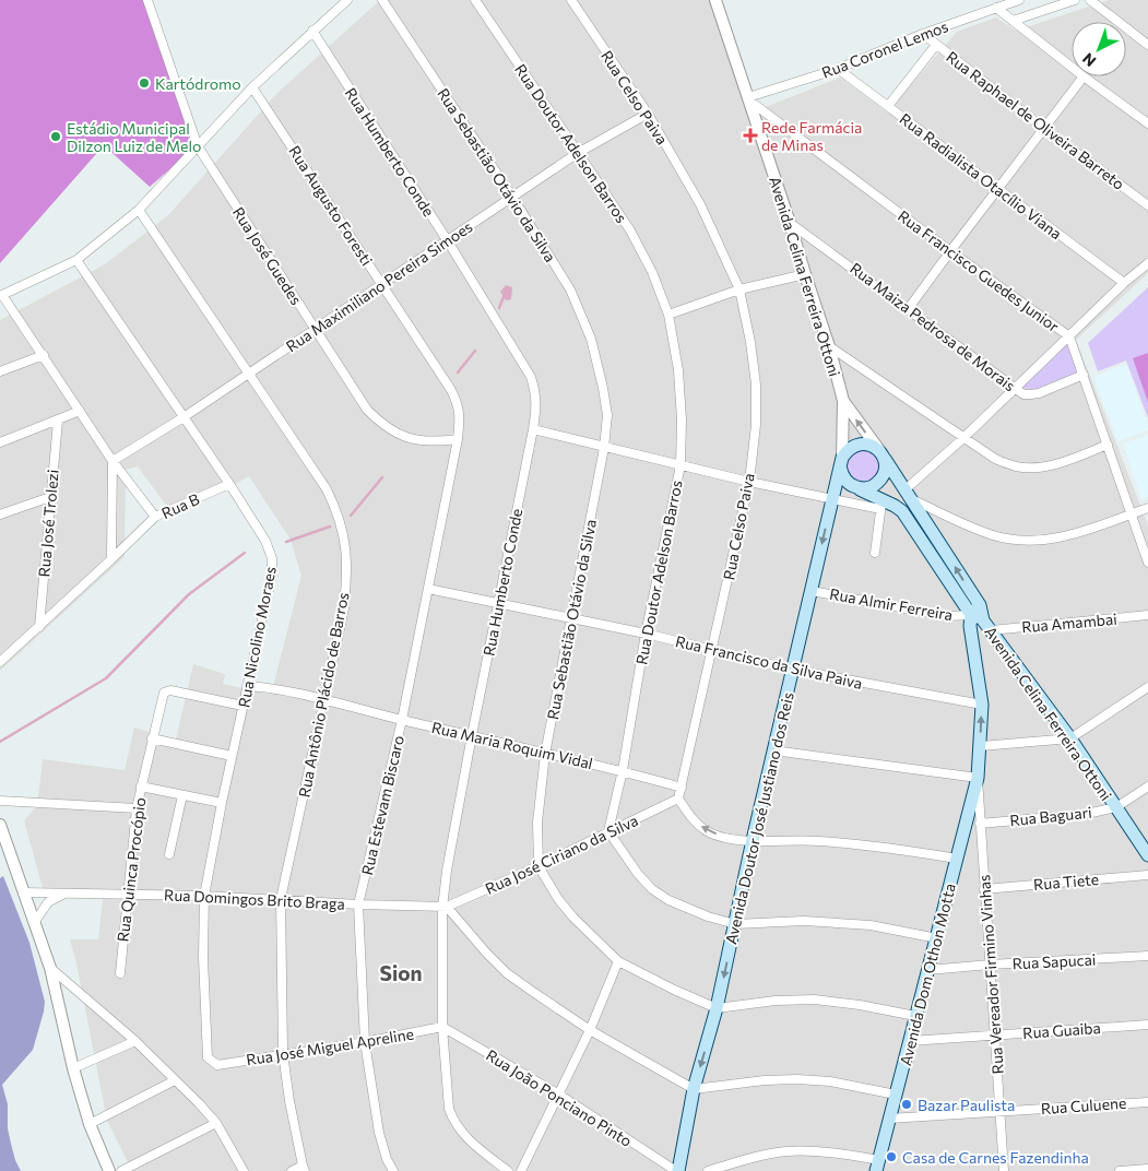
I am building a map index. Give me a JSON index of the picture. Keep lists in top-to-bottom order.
{
  "streets": {
    "main road": ["Avenida Celina Ferreira Ottoni", "Avenida Doutor José Justiano dos Reis", "Avenida Dom Othon Motta"],
    "street": [
      "Rua Coronel Lemos",
      "Rua Celso Paiva",
      "Rua Raphael de Oliveira Barreto",
      "Rua Doutor Adelson Barros",
      "Rua Humberto Conde",
      "Rua Sebastião Otávio da Silva",
      "Rua Radialista Otacílio Viana",
      "Rua Augusto Foresti",
      "Rua José Guedes",
      "Rua Francisco Guedes Junior",
      "Rua Maximiliano Pereira Simoes",
      "Rua Maiza Pedrosa de Morais",
      "Rua B",
      "Rua José Trolezi",
      "Rua Almir Ferreira",
      "Rua Amambai",
      "Rua Nicolino Moraes",
      "Rua Francisco da Silva Paiva",
      "Rua Antônio Plácido de Barros",
      "Rua Maria Roquim Vidal",
      "Rua Estevam Biscaro",
      "Rua Baguari",
      "Rua José Ciriano da Silva",
      "Rua Quinca Procópio",
      "Rua Tiete",
      "Rua Domingos Brito Braga",
      "Rua Sapucai",
      "Rua Vereador Firmino Vinhas",
      "Rua Guaiba",
      "Rua José Miguel Apreline",
      "Rua João Ponciano Pinto",
      "Rua Culuene"
    ]
  },
  "crossings": [
    ["Rua Coronel Lemos", "Rua Raphael de Oliveira Barreto"],
    ["Rua Coronel Lemos", "Rua Radialista Otacílio Viana"],
    ["Rua Coronel Lemos", "Rua Francisco Guedes Junior"],
    ["Rua Coronel Lemos", "Avenida Celina Ferreira Ottoni"],
    ["Rua Celso Paiva", "Rua Maximiliano Pereira Simoes"],
    ["Rua Celso Paiva", "Rua Francisco da Silva Paiva"],
    ["Rua Celso Paiva", "Rua Maria Roquim Vidal"],
    ["Rua Celso Paiva", "Rua José Ciriano da Silva"],
    ["Rua Doutor Adelson Barros", "Rua Maximiliano Pereira Simoes"],
    ["Rua Doutor Adelson Barros", "Rua Francisco da Silva Paiva"],
    ["Rua Doutor Adelson Barros", "Rua Maria Roquim Vidal"],
    ["Rua Doutor Adelson Barros", "Rua José Ciriano da Silva"],
    ["Rua Humberto Conde", "Rua Maximiliano Pereira Simoes"],
    ["Rua Humberto Conde", "Rua Francisco da Silva Paiva"],
    ["Rua Humberto Conde", "Rua Maria Roquim Vidal"],
    ["Rua Humberto Conde", "Rua José Ciriano da Silva"],
    ["Rua Humberto Conde", "Rua Domingos Brito Braga"],
    ["Rua Humberto Conde", "Rua José Miguel Apreline"],
    ["Rua Humberto Conde", "Rua João Ponciano Pinto"],
    ["Rua Sebastião Otávio da Silva", "Rua Maximiliano Pereira Simoes"],
    ["Rua Sebastião Otávio da Silva", "Rua Francisco da Silva Paiva"],
    ["Rua Sebastião Otávio da Silva", "Rua Maria Roquim Vidal"],
    ["Rua Sebastião Otávio da Silva", "Avenida Doutor José Justiano dos Reis"],
    ["Rua Sebastião Otávio da Silva", "Rua José Ciriano da Silva"],
    ["Rua Augusto Foresti", "Rua José Guedes"],
    ["Rua Augusto Foresti", "Rua Maximiliano Pereira Simoes"],
    ["Rua Augusto Foresti", "Rua Estevam Biscaro"],
    ["Rua José Guedes", "Rua Maximiliano Pereira Simoes"],
    ["Rua José Guedes", "Rua Estevam Biscaro"],
    ["Rua Francisco Guedes Junior", "Avenida Celina Ferreira Ottoni"],
    ["Rua Francisco Guedes Junior", "Rua Maiza Pedrosa de Morais"],
    ["Avenida Celina Ferreira Ottoni", "Rua Maiza Pedrosa de Morais"],
    ["Avenida Celina Ferreira Ottoni", "Rua Almir Ferreira"],
    ["Avenida Celina Ferreira Ottoni", "Rua Amambai"],
    ["Avenida Celina Ferreira Ottoni", "Rua Baguari"],
    ["Avenida Celina Ferreira Ottoni", "Avenida Doutor José Justiano dos Reis"],
    ["Avenida Celina Ferreira Ottoni", "Avenida Dom Othon Motta"],
    ["Rua Maximiliano Pereira Simoes", "Rua Nicolino Moraes"],
    ["Rua Maximiliano Pereira Simoes", "Rua Antônio Plácido de Barros"],
    ["Rua B", "Rua José Trolezi"],
    ["Rua B", "Rua Nicolino Moraes"],
    ["Rua Almir Ferreira", "Avenida Doutor José Justiano dos Reis"],
    ["Rua Almir Ferreira", "Avenida Dom Othon Motta"],
    ["Rua Nicolino Moraes", "Rua Maria Roquim Vidal"],
    ["Rua Nicolino Moraes", "Rua Quinca Procópio"],
    ["Rua Nicolino Moraes", "Rua Domingos Brito Braga"],
    ["Rua Nicolino Moraes", "Rua José Miguel Apreline"],
    ["Rua Francisco da Silva Paiva", "Rua Estevam Biscaro"],
    ["Rua Francisco da Silva Paiva", "Avenida Doutor José Justiano dos Reis"],
    ["Rua Francisco da Silva Paiva", "Avenida Dom Othon Motta"],
    ["Rua Antônio Plácido de Barros", "Rua Maria Roquim Vidal"],
    ["Rua Antônio Plácido de Barros", "Rua Domingos Brito Braga"],
    ["Rua Antônio Plácido de Barros", "Rua José Miguel Apreline"],
    ["Rua Maria Roquim Vidal", "Rua Estevam Biscaro"],
    ["Rua Estevam Biscaro", "Rua Domingos Brito Braga"],
    ["Rua Estevam Biscaro", "Rua José Miguel Apreline"],
    ["Rua Baguari", "Rua Vereador Firmino Vinhas"],
    ["Avenida Doutor José Justiano dos Reis", "Rua João Ponciano Pinto"],
    ["Rua José Ciriano da Silva", "Rua Domingos Brito Braga"],
    ["Rua Quinca Procópio", "Rua Domingos Brito Braga"],
    ["Rua Tiete", "Rua Vereador Firmino Vinhas"],
    ["Rua Sapucai", "Avenida Dom Othon Motta"],
    ["Rua Sapucai", "Rua Vereador Firmino Vinhas"],
    ["Avenida Dom Othon Motta", "Rua Vereador Firmino Vinhas"],
    ["Avenida Dom Othon Motta", "Rua Guaiba"],
    ["Avenida Dom Othon Motta", "Rua Culuene"],
    ["Rua Vereador Firmino Vinhas", "Rua Guaiba"],
    ["Rua Vereador Firmino Vinhas", "Rua Culuene"],
    ["Rua José Miguel Apreline", "Rua João Ponciano Pinto"]
  ],
  "districts": ["Sion"],
  "places": {
    "other": [
      "Kartódromo",
      "Estádio Municipal Dilzon Luiz de Melo",
      "Bazar Paulista",
      "Casa de Carnes Fazendinha"
    ],
    "health": ["Rede Farmácia de Minas"]
  },
  "north": "bottom left"
}
